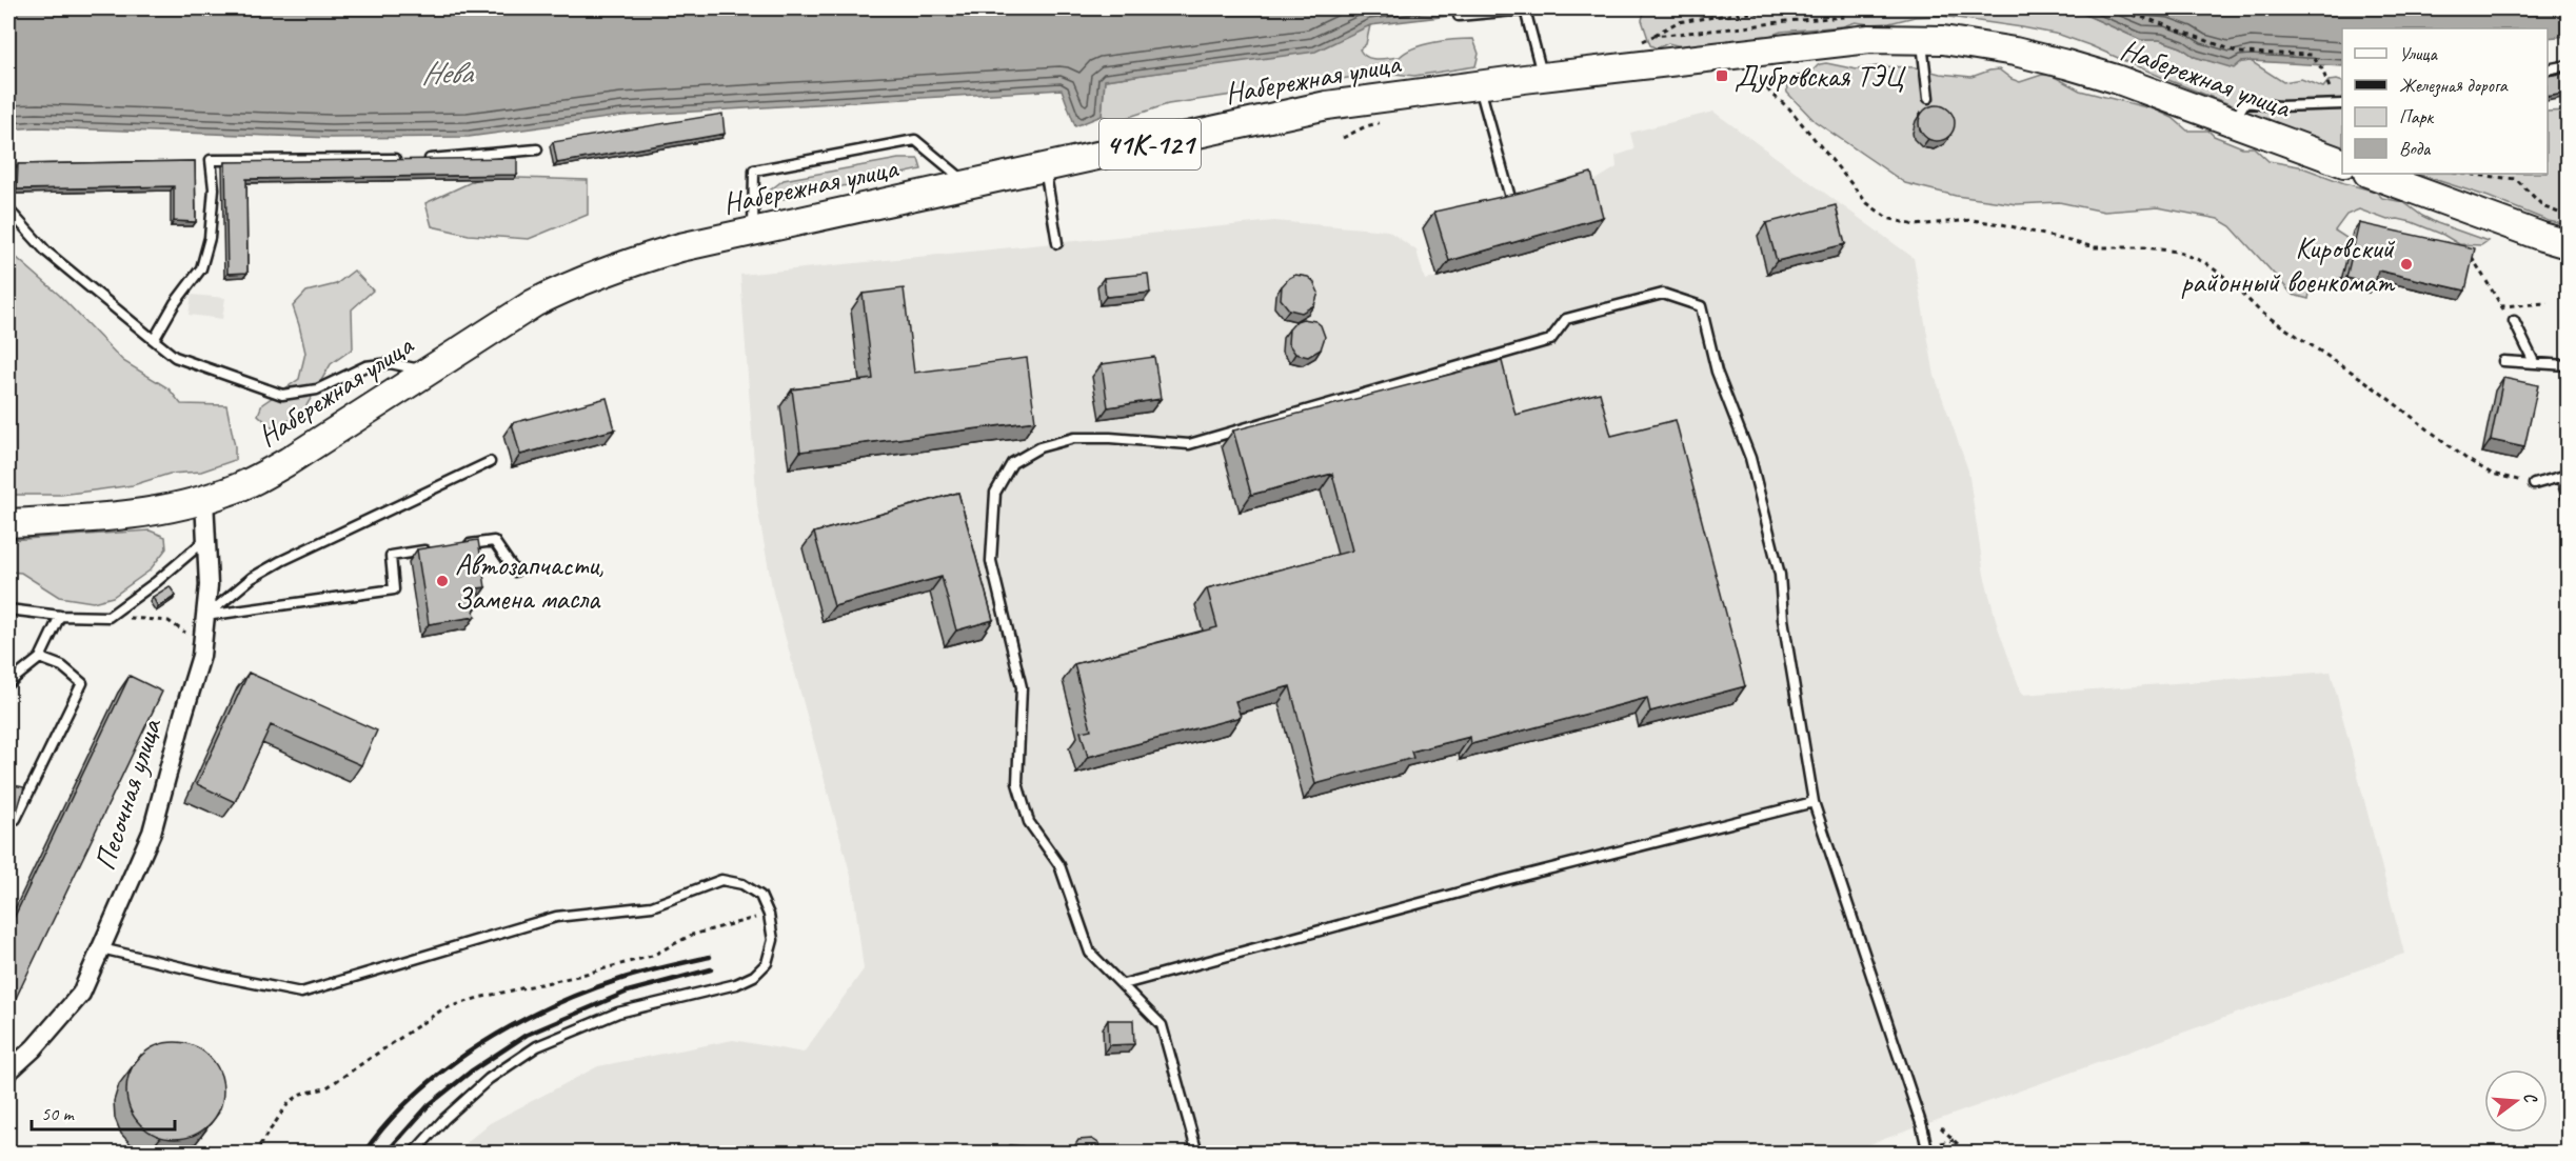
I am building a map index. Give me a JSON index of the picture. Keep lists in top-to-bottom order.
{
  "streets": {
    "main road": ["Набережная улица", "41К-121"],
    "street": ["Песочная улица"]
  },
  "crossings": [
    ["Набережная улица", "Песочная улица"]
  ],
  "water": ["Нева"],
  "places": {
    "transit": ["Дубровская ТЭЦ"],
    "other": ["Кировский районный военкомат", "Автозапчасти, Замена масла"]
  },
  "legend": [
    "Улица",
    "Железная дорога",
    "Парк",
    "Вода"
  ],
  "scale_bar": "50 m",
  "north": "right"
}
